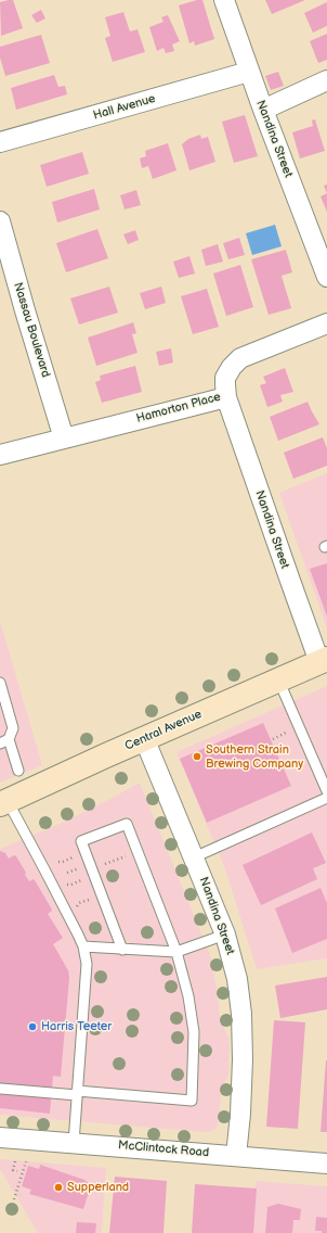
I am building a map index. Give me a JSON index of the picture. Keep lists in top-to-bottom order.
{
  "streets": {
    "main road": ["Central Avenue"],
    "street": [
      "Hall Avenue",
      "Nandina Street",
      "Nassau Boulevard",
      "Hamorton Place",
      "McClintock Road"
    ]
  },
  "crossings": [
    ["Hall Avenue", "Nandina Street"],
    ["Nandina Street", "Hamorton Place"],
    ["Nandina Street", "Central Avenue"],
    ["Nandina Street", "McClintock Road"],
    ["Nassau Boulevard", "Hamorton Place"]
  ],
  "places": ["Southern Strain Brewing Company", "Harris Teeter", "Supperland"]
}
